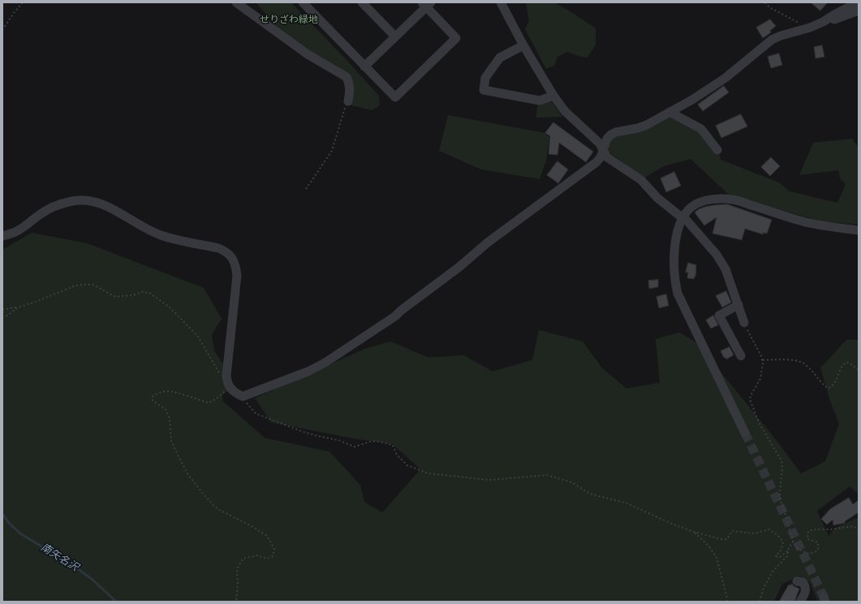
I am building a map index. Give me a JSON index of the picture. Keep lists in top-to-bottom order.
{
  "water": ["南矢名沢"],
  "parks": ["せりざわ緑地"]
}
